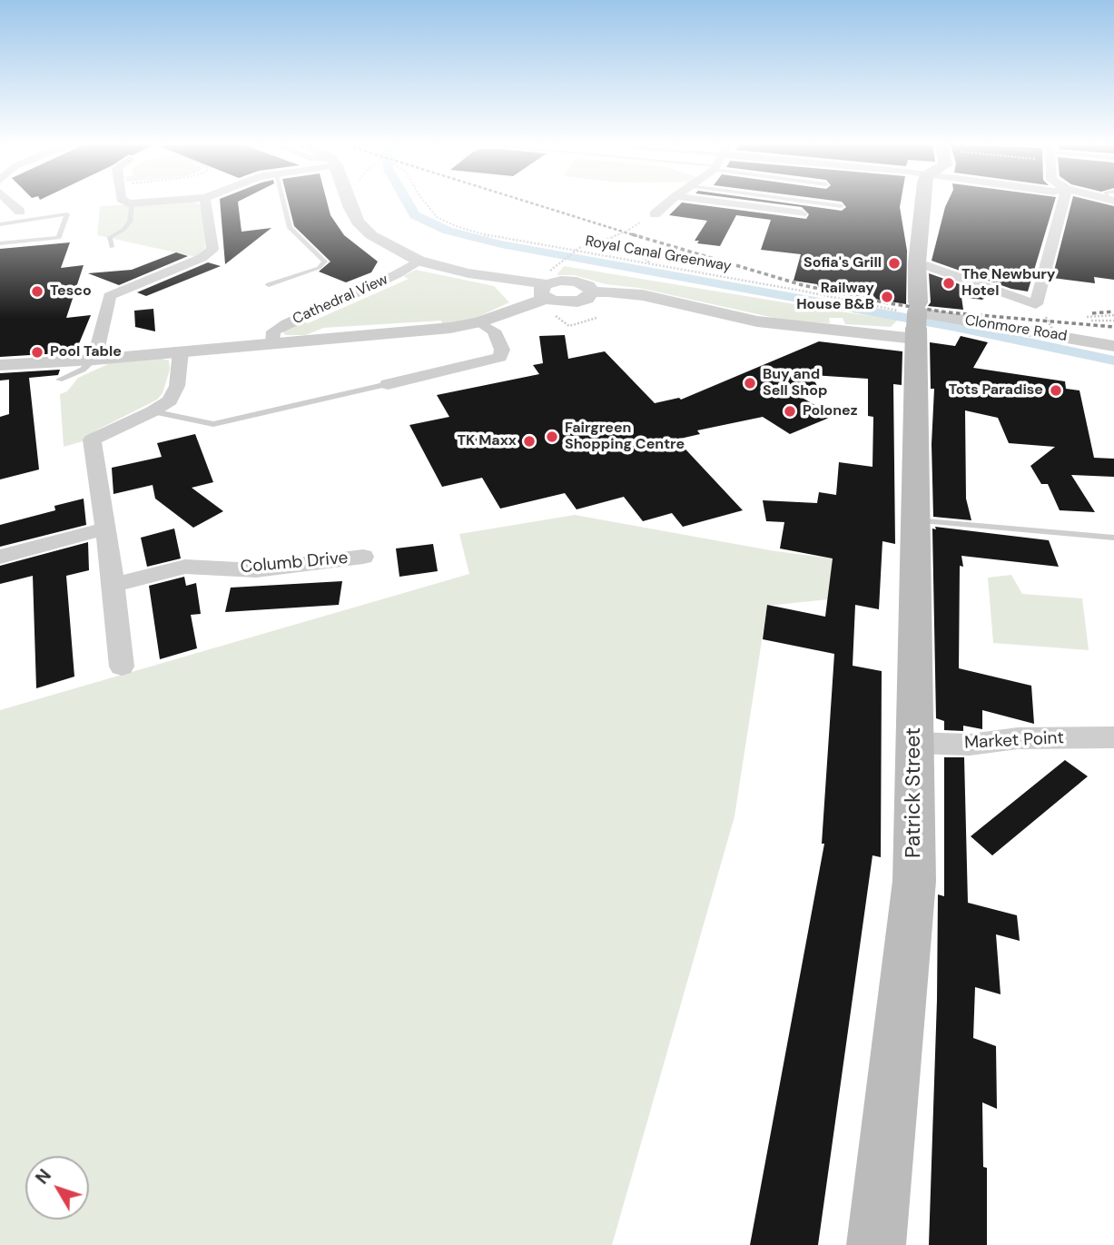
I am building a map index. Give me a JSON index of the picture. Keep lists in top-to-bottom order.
{
  "streets": {
    "main road": ["Patrick Street"],
    "street": [
      "Cathedral View",
      "Clonmore Road",
      "Columb Drive",
      "Market Point"
    ],
    "path": ["Royal Canal Greenway"]
  },
  "crossings": [
    ["Cathedral View", "Clonmore Road"],
    ["Clonmore Road", "Patrick Street"],
    ["Market Point", "Patrick Street"]
  ],
  "places": [
    "Sofia's Grill",
    "The Newbury Hotel",
    "Tesco",
    "Railway House B&B",
    "Pool Table",
    "Buy and Sell Shop",
    "Tots Paradise",
    "Polonez",
    "Fairgreen Shopping Centre",
    "TK Maxx"
  ],
  "north": "top left"
}
